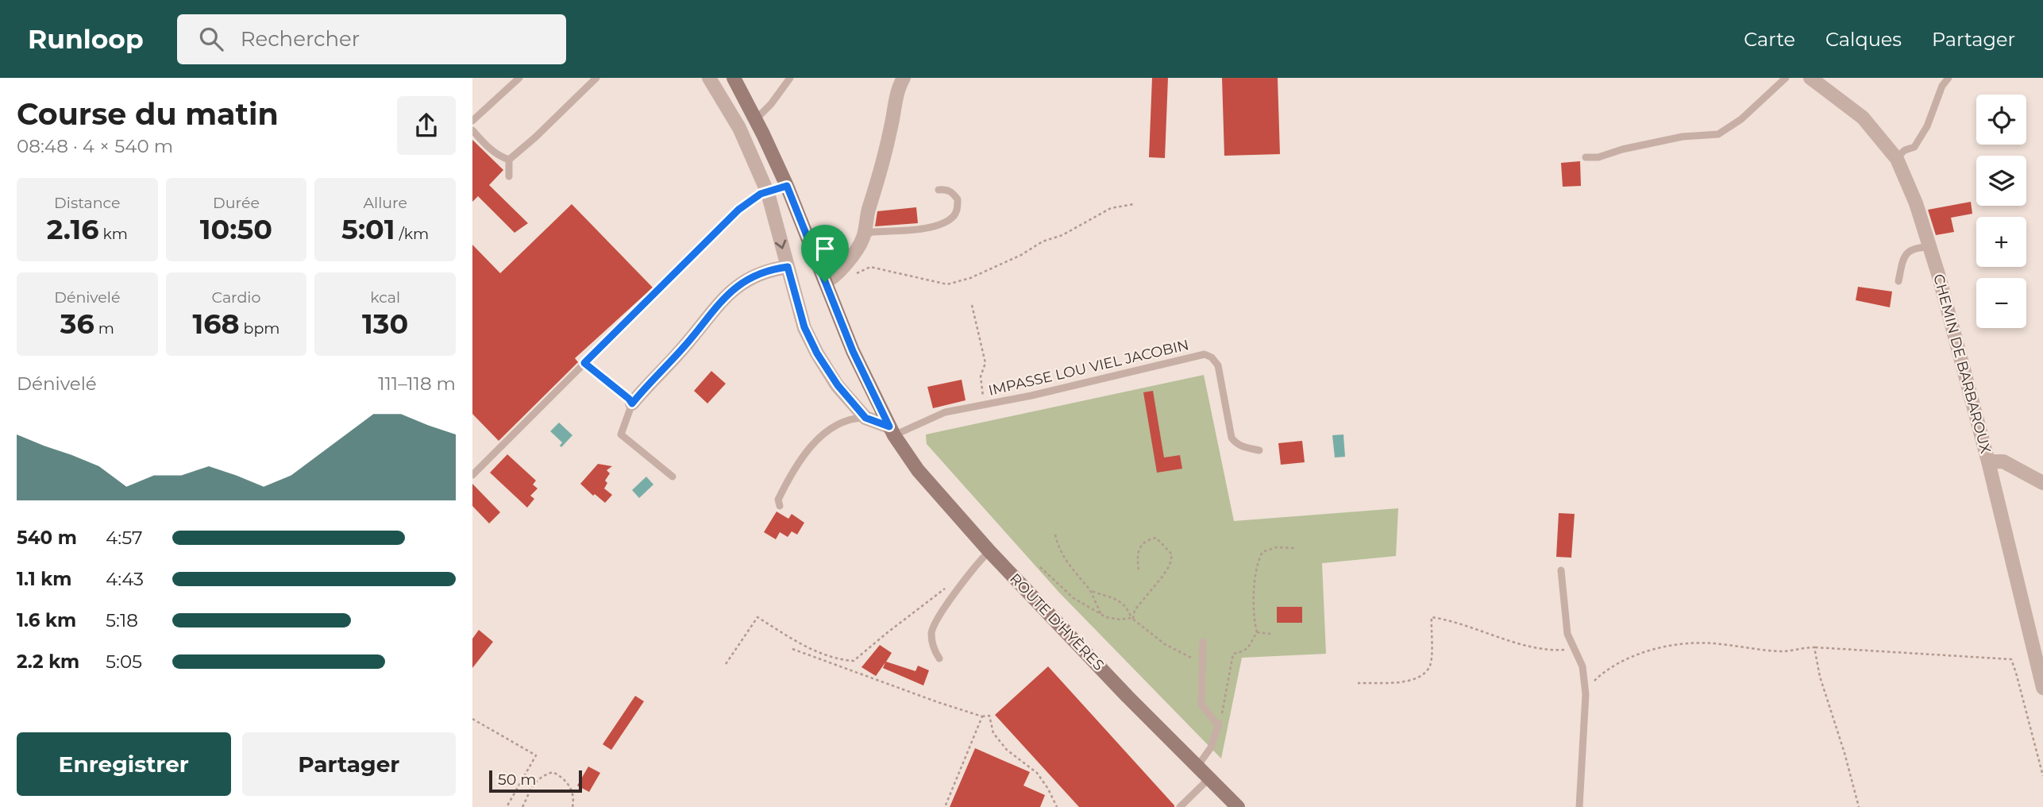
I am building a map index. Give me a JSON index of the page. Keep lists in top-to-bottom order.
{
  "streets": {
    "main road": ["ROUTE D'HYÈRES"],
    "street": ["CHEMIN DE BARBAROUX"],
    "lane": ["IMPASSE LOU VIEL JACOBIN"]
  },
  "crossings": [
    ["IMPASSE LOU VIEL JACOBIN", "ROUTE D'HYÈRES"]
  ],
  "scale_bar": "50 m",
  "page": {
    "header": "Runloop",
    "search": "Rechercher",
    "nav": ["Carte", "Calques", "Partager"],
    "heading": ["Course du matin", "08:48 · 4 × 540 m"],
    "map_buttons": ["+", "−"],
    "stats": [
      ["Distance", "2.16 km"],
      ["Durée", "10:50"],
      ["Allure", "5:01 /km"],
      ["Dénivelé", "36 m"],
      ["Cardio", "168 bpm"],
      ["kcal", "130"]
    ],
    "chart": ["Dénivelé", "111–118 m"],
    "list": [
      {
        "name": "540 m",
        "note": "4:57"
      },
      {
        "name": "1.1 km",
        "note": "4:43"
      },
      {
        "name": "1.6 km",
        "note": "5:18"
      },
      {
        "name": "2.2 km",
        "note": "5:05"
      }
    ],
    "buttons": ["Enregistrer", "Partager"],
    "scale": "50 m"
  }
}
